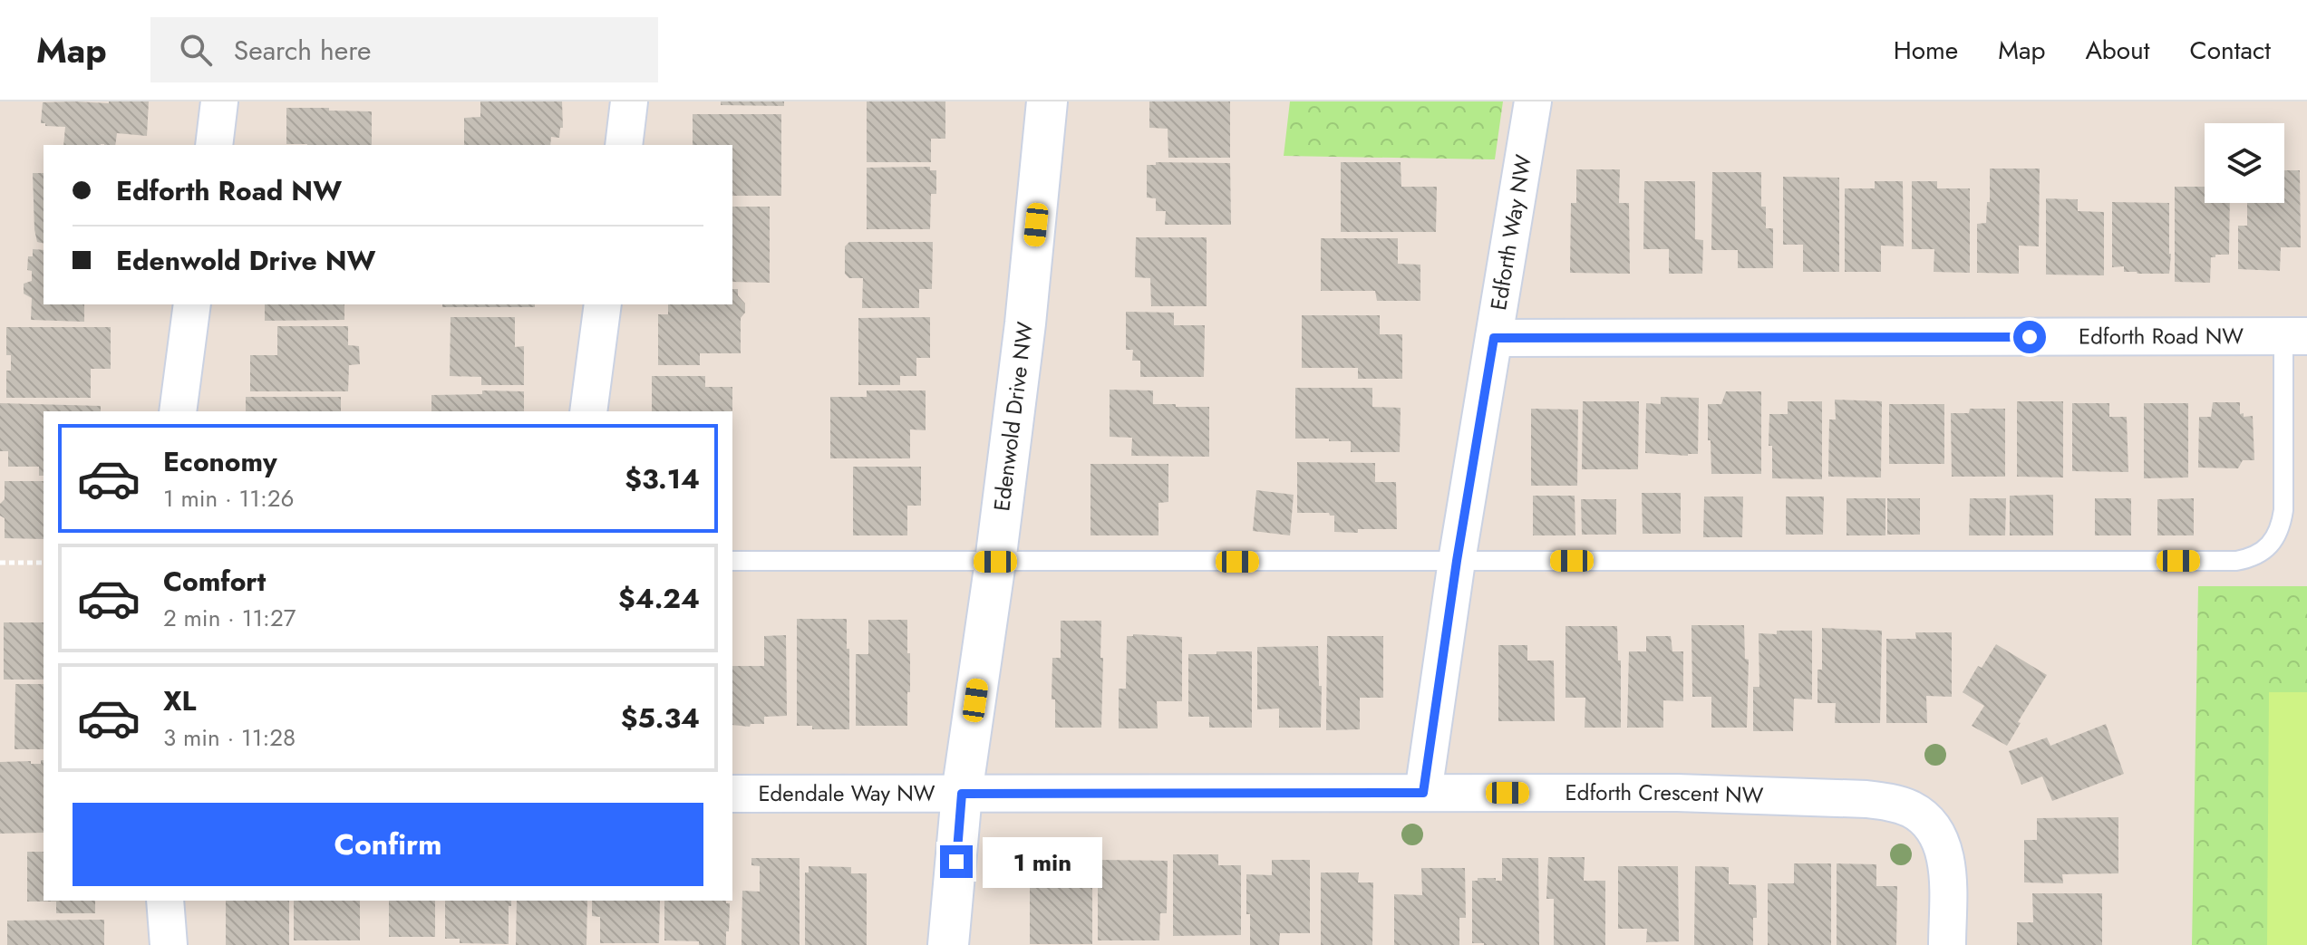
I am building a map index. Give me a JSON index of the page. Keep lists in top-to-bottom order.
{
  "streets": {
    "street": [
      "Edforth Way NW",
      "Edforth Road NW",
      "Edenwold Drive NW",
      "Edendale Way NW",
      "Edforth Crescent NW"
    ]
  },
  "crossings": [
    ["Edforth Way NW", "Edforth Road NW"],
    ["Edforth Way NW", "Edforth Crescent NW"],
    ["Edenwold Drive NW", "Edendale Way NW"],
    ["Edenwold Drive NW", "Edforth Crescent NW"],
    ["Edendale Way NW", "Edforth Crescent NW"]
  ],
  "page": {
    "header": "Map",
    "search": "Search here",
    "nav": [
      "Home",
      "Map",
      "About",
      "Contact"
    ],
    "banner": ["Edforth Road NW", "Edenwold Drive NW"],
    "list": [
      {
        "name": "Economy",
        "note": "1 min · 11:26",
        "value": "$3.14"
      },
      {
        "name": "Comfort",
        "note": "2 min · 11:27",
        "value": "$4.24"
      },
      {
        "name": "XL",
        "note": "3 min · 11:28",
        "value": "$5.34"
      }
    ],
    "buttons": "Confirm",
    "bubble": "1 min"
  }
}
